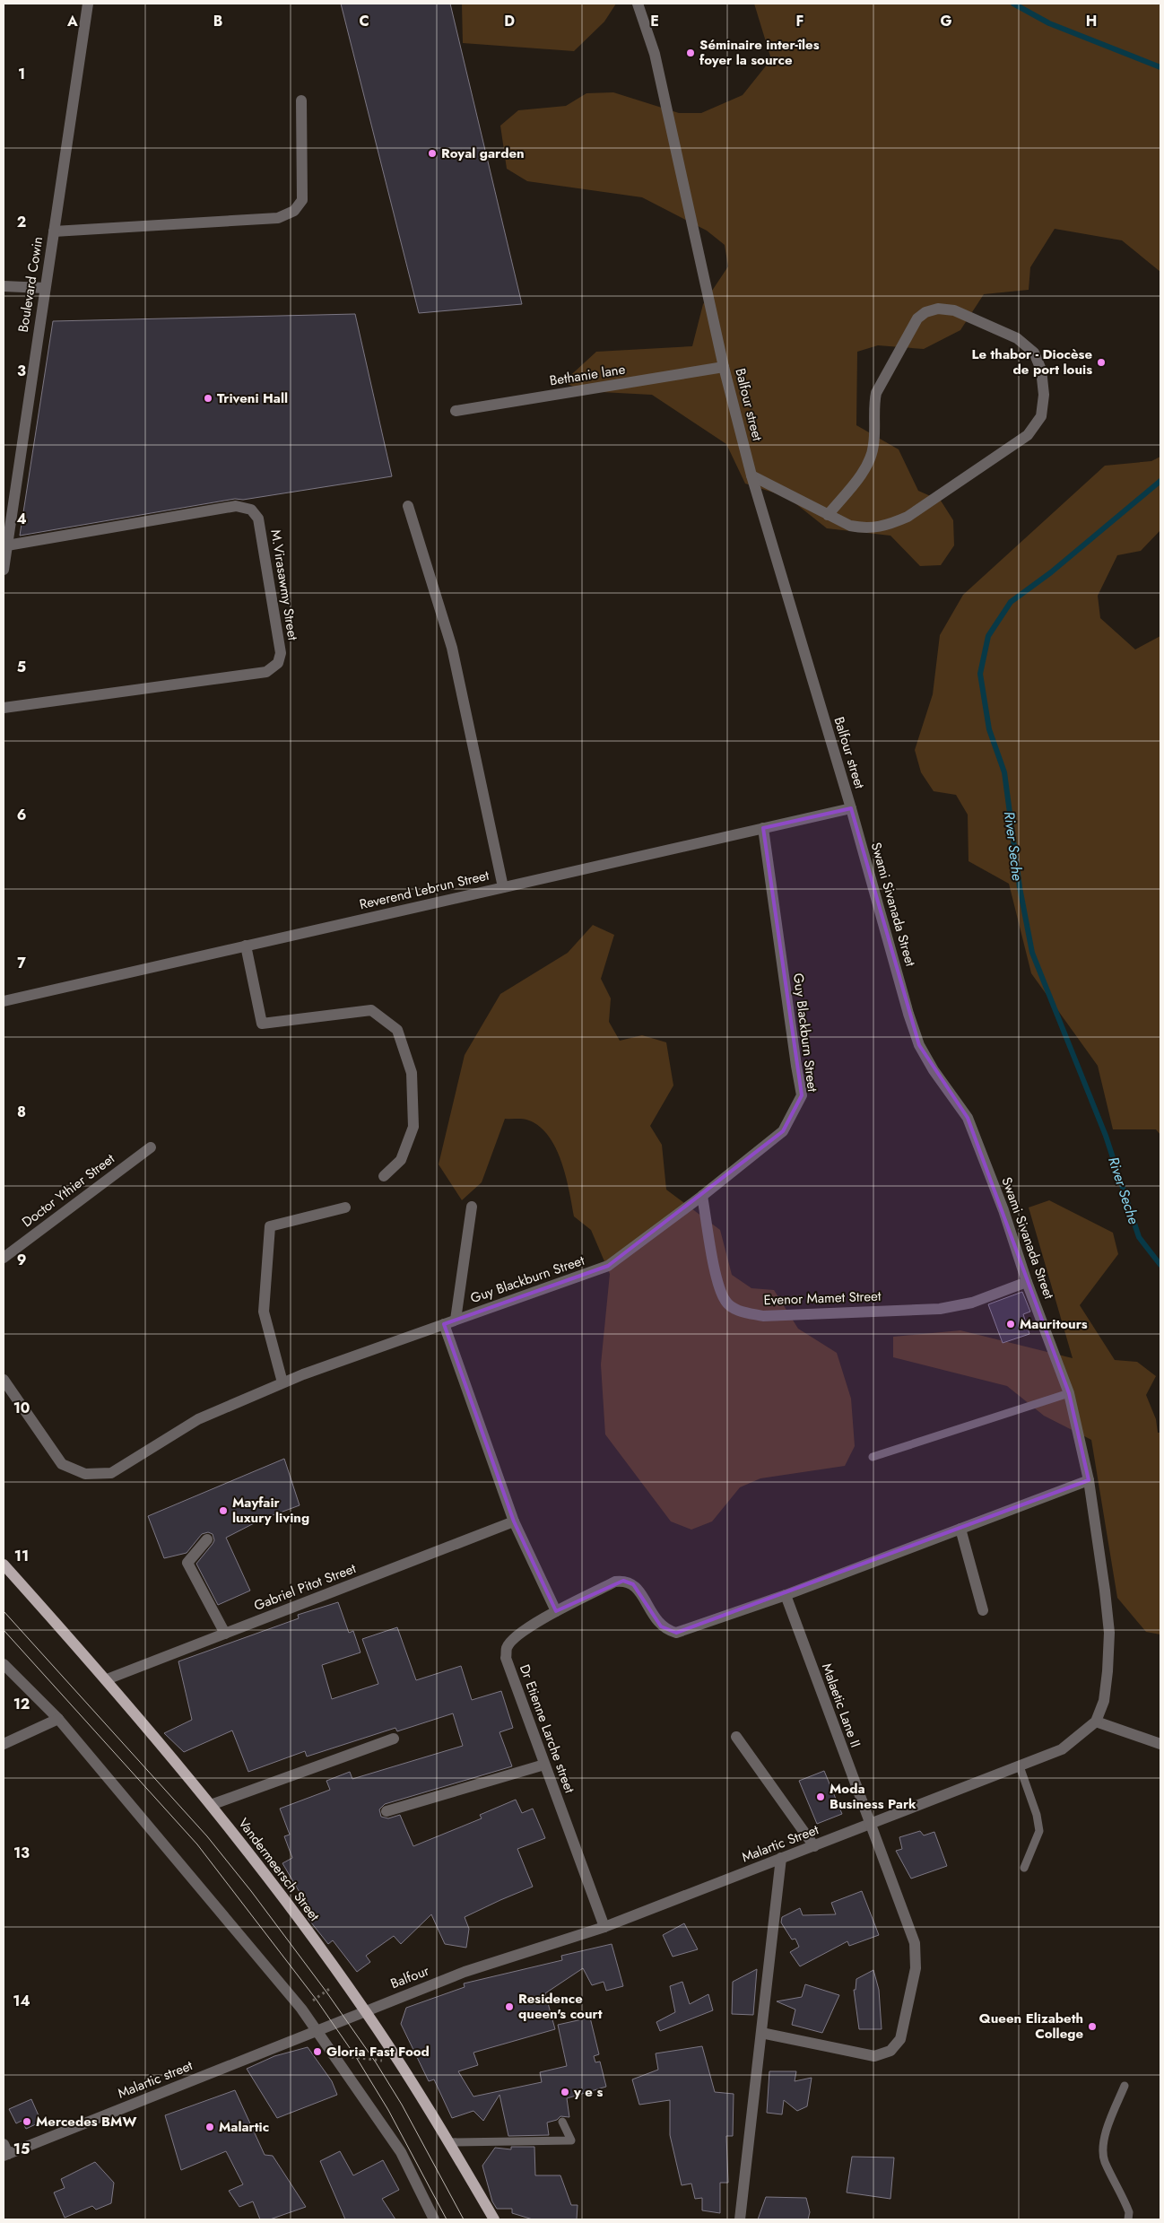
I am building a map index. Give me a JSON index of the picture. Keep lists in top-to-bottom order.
{
  "streets": {
    "main road": ["Vandermeersch Street"],
    "street": [
      "Boulevard Cowin",
      "Bethanie lane",
      "Balfour street",
      "M.Virasawmy Street",
      "Reverend Lebrun Street",
      "Swami Sivanada Street",
      "Guy Blackburn Street",
      "Doctor Ythier Street",
      "Evenor Mamet Street",
      "Gabriel Pitot Street",
      "Malaetic Lane II",
      "Dr Etienne Larche street",
      "Malartic Street",
      "Balfour",
      "Malartic street"
    ]
  },
  "crossings": [
    ["Boulevard Cowin", "M.Virasawmy Street"],
    ["Bethanie lane", "Balfour street"],
    ["Balfour street", "Reverend Lebrun Street"],
    ["Balfour street", "Swami Sivanada Street"],
    ["Reverend Lebrun Street", "Swami Sivanada Street"],
    ["Reverend Lebrun Street", "Guy Blackburn Street"],
    ["Swami Sivanada Street", "Evenor Mamet Street"],
    ["Swami Sivanada Street", "Dr Etienne Larche street"],
    ["Swami Sivanada Street", "Malartic Street"],
    ["Guy Blackburn Street", "Evenor Mamet Street"],
    ["Gabriel Pitot Street", "Vandermeersch Street"],
    ["Malaetic Lane II", "Dr Etienne Larche street"],
    ["Malaetic Lane II", "Malartic Street"],
    ["Dr Etienne Larche street", "Malartic Street"],
    ["Malartic Street", "Balfour"],
    ["Vandermeersch Street", "Balfour"],
    ["Balfour", "Malartic street"]
  ],
  "water": ["River Seche"],
  "places": [
    "Séminaire inter-îles foyer la source",
    "Royal garden",
    "Le thabor - Diocèse de port louis",
    "Triveni Hall",
    "Mauritours",
    "Mayfair luxury living",
    "Moda Business Park",
    "Residence queen's court",
    "Queen Elizabeth College",
    "Gloria Fast Food",
    "y e s",
    "Mercedes BMW",
    "Malartic"
  ],
  "grid": {
    "columns": [
      "A",
      "B",
      "C",
      "D",
      "E",
      "F",
      "G",
      "H"
    ],
    "rows": [
      "1",
      "2",
      "3",
      "4",
      "5",
      "6",
      "7",
      "8",
      "9",
      "10",
      "11",
      "12",
      "13",
      "14",
      "15"
    ]
  }
}
